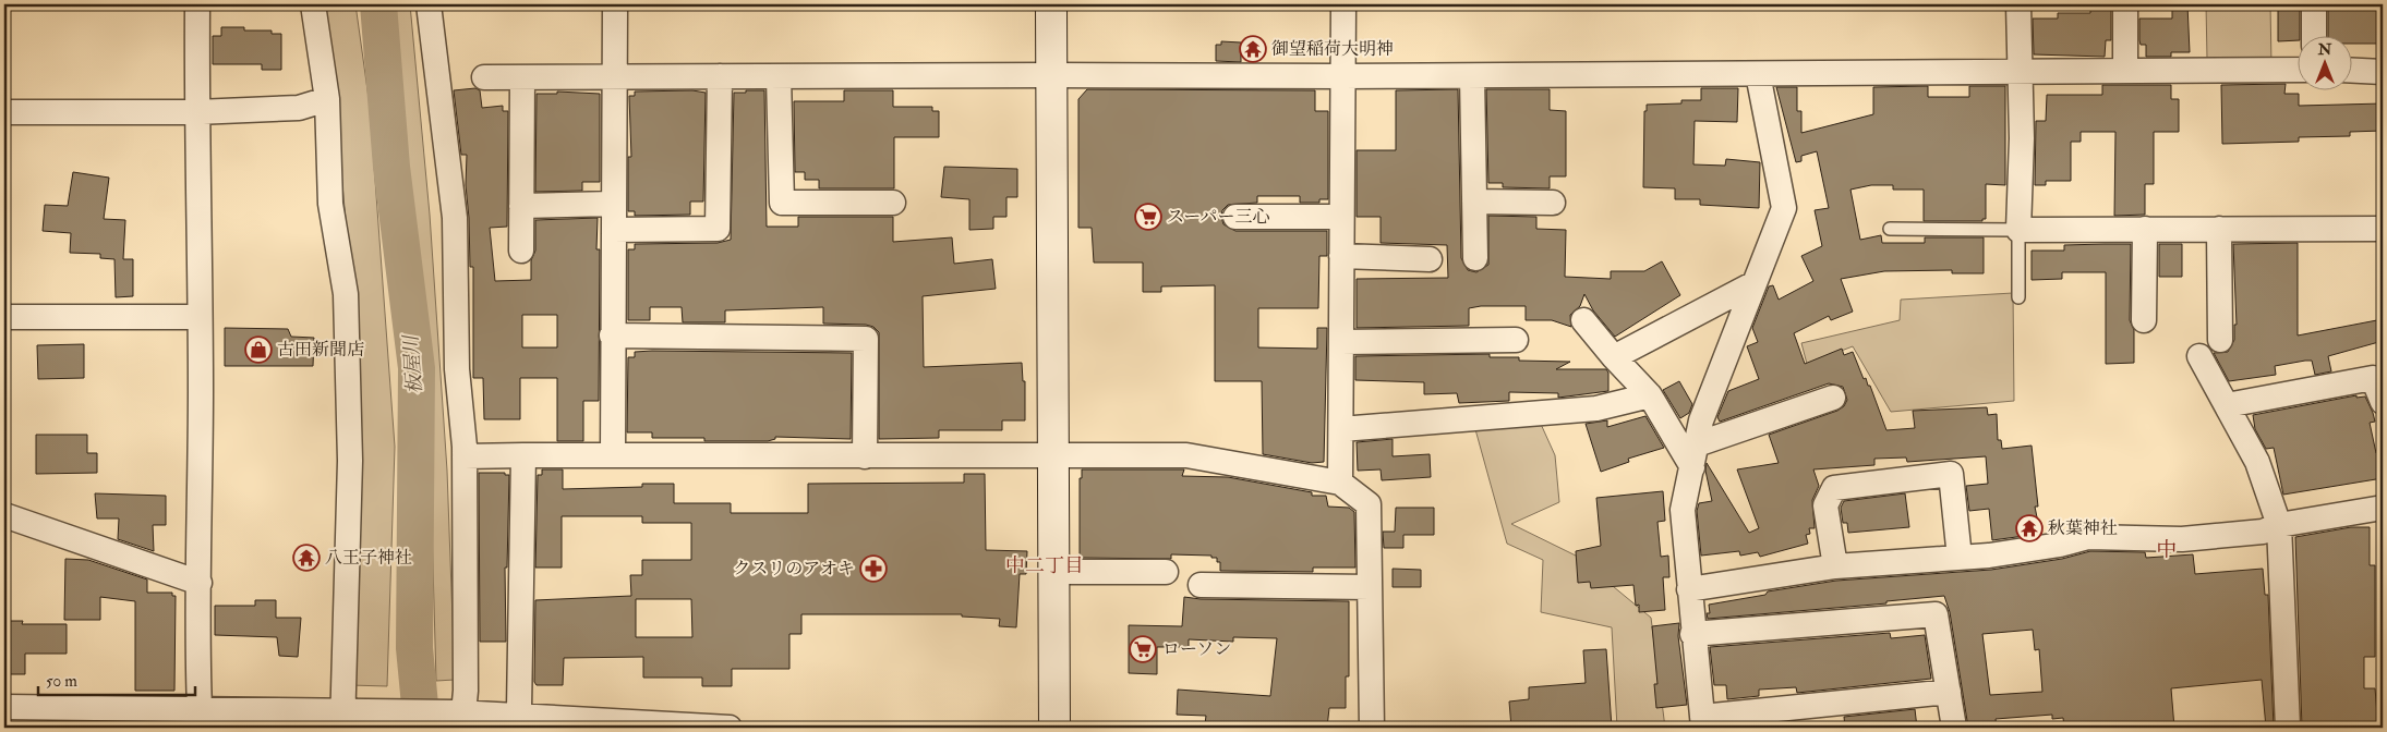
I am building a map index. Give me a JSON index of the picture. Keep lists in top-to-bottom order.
{
  "districts": ["中", "中二丁目"],
  "water": ["板屋川"],
  "places": {
    "temple": ["御望稲荷大明神", "秋葉神社", "八王子神社"],
    "supermarket": ["スーパー三心", "ローソン"],
    "shop": ["古田新聞店"],
    "pharmacy": ["クスリのアオキ"]
  },
  "scale_bar": "50 m",
  "north": "top"
}
